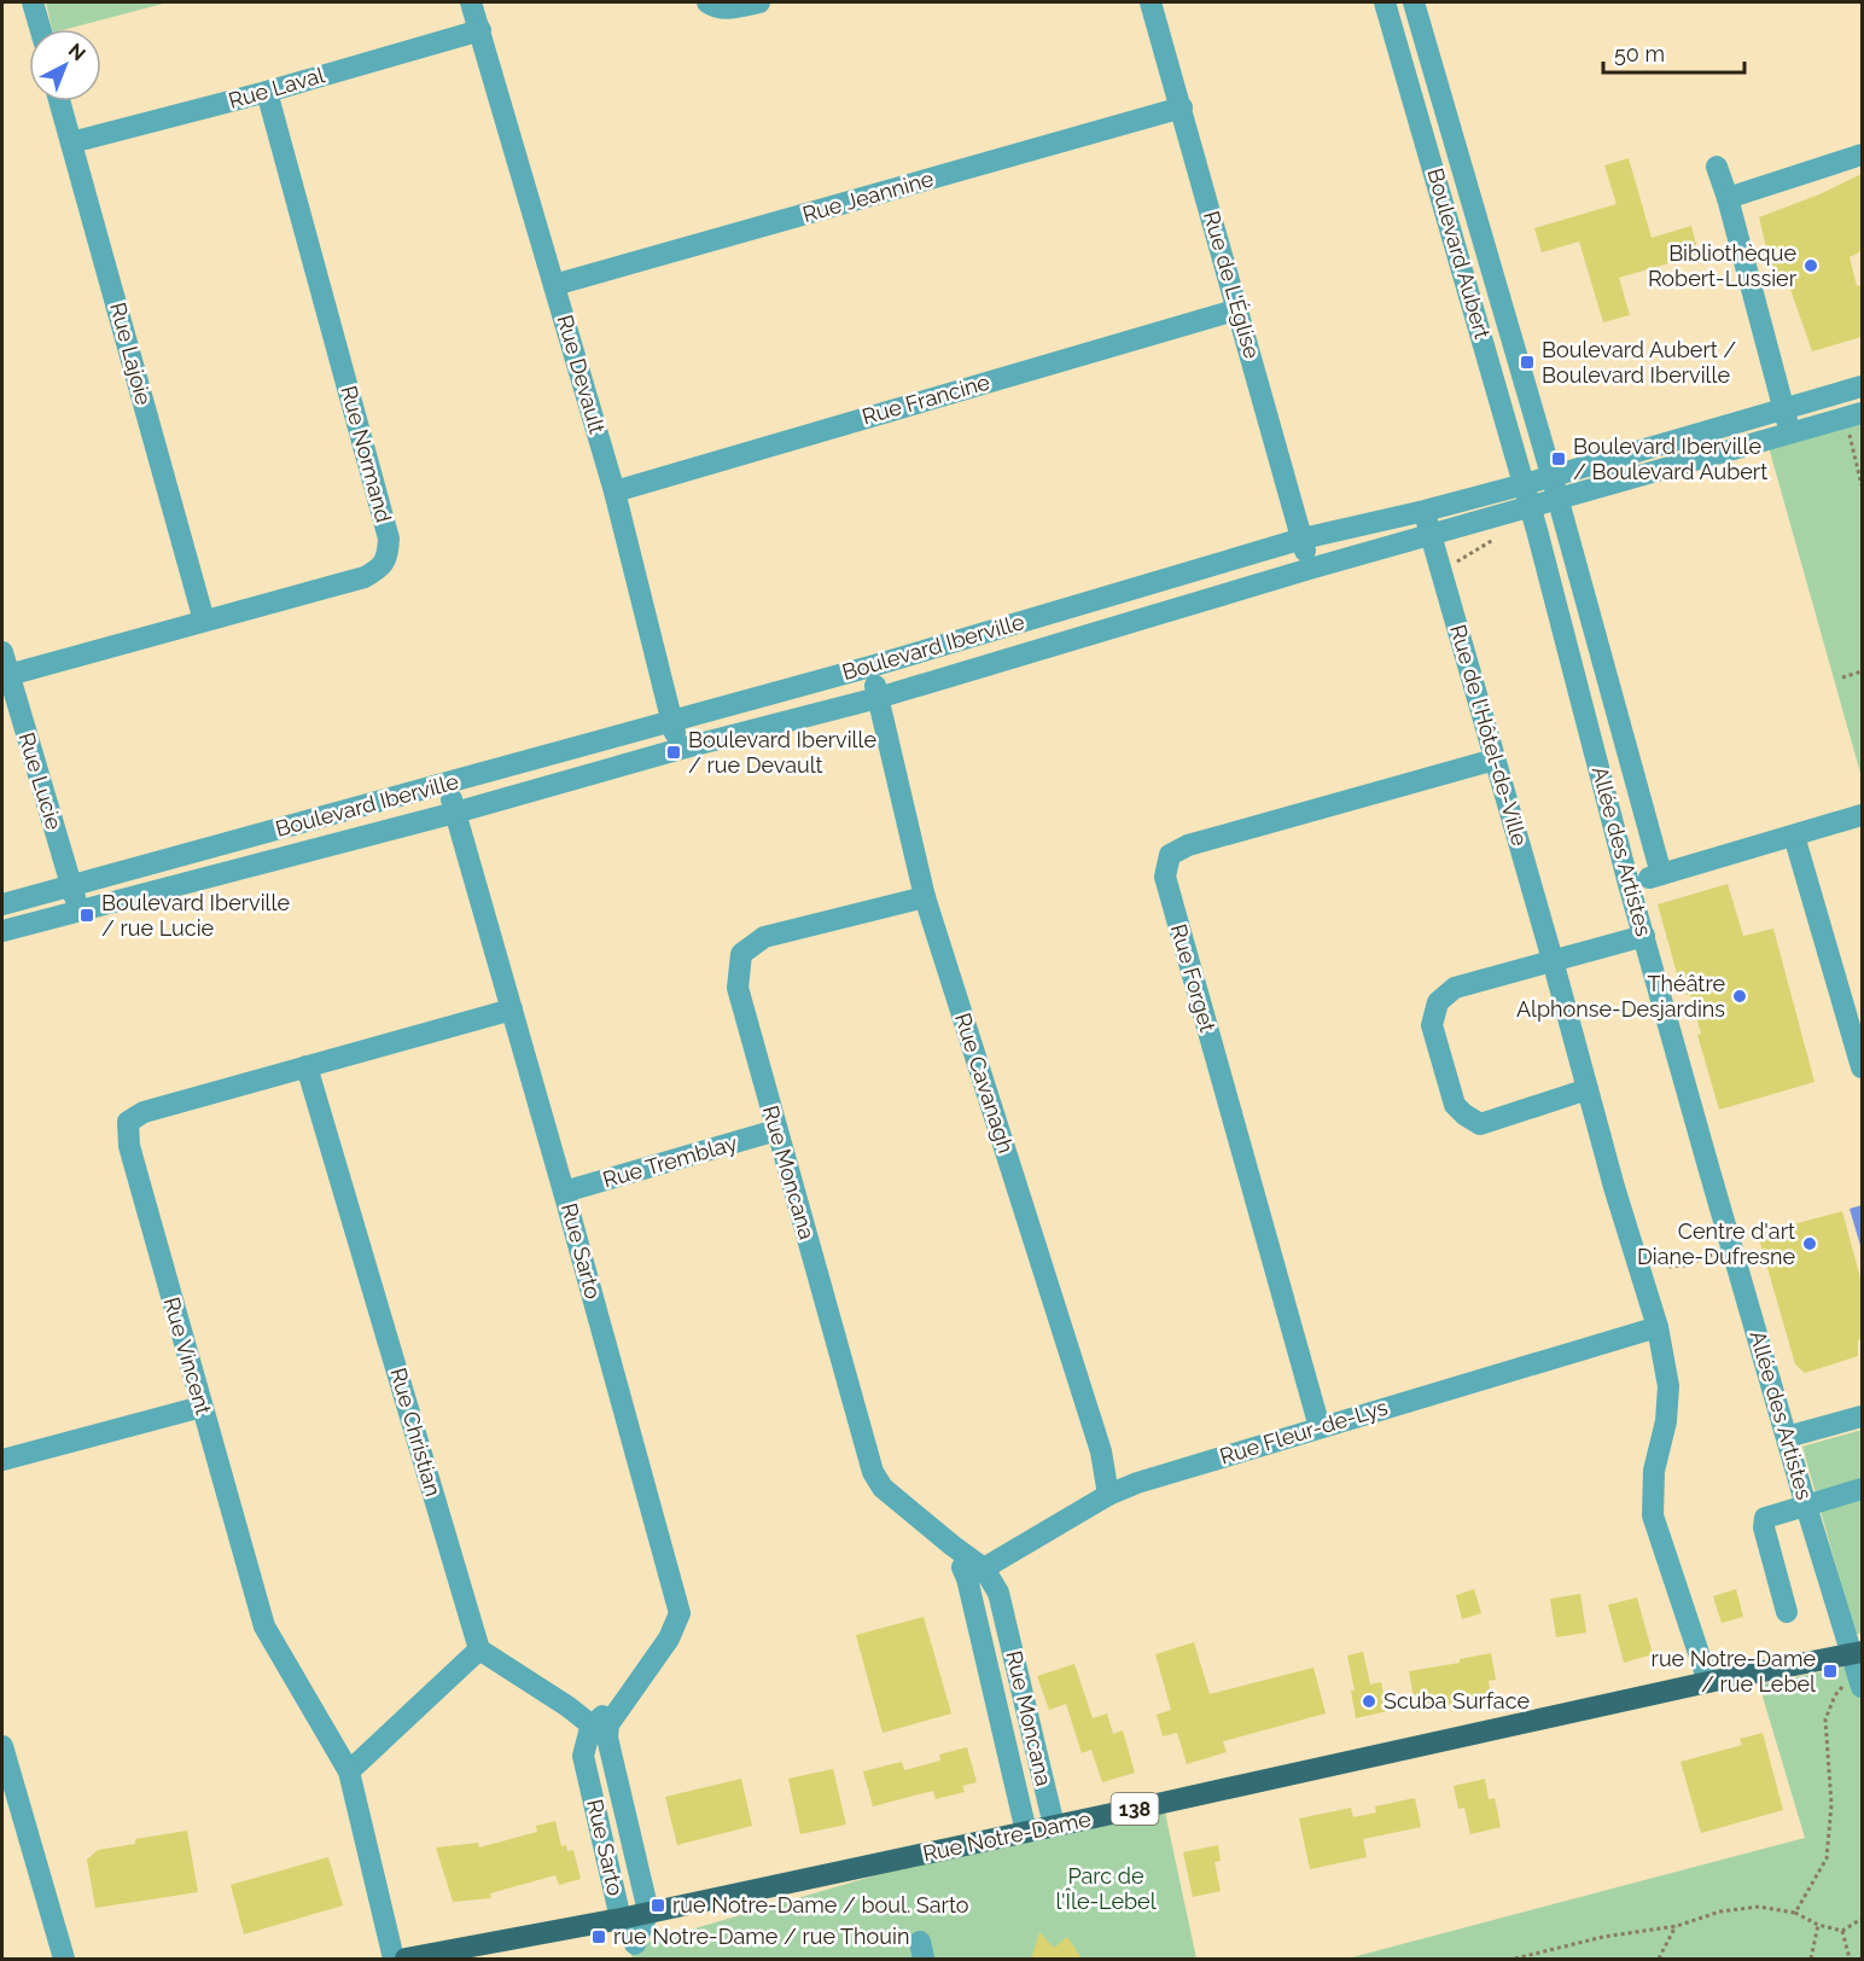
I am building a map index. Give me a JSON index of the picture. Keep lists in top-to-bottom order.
{
  "streets": {
    "main road": ["138", "Rue Notre-Dame"],
    "street": [
      "Rue Laval",
      "Rue Jeannine",
      "Boulevard Aubert",
      "Rue de L'Église",
      "Rue Lajoie",
      "Rue Devault",
      "Rue Francine",
      "Rue Normand",
      "Boulevard Iberville",
      "Rue de l'Hôtel-de-Ville",
      "Rue Lucie",
      "Allée des Artistes",
      "Rue Forget",
      "Rue Cavanagh",
      "Rue Tremblay",
      "Rue Moncana",
      "Rue Sarto",
      "Rue Vincent",
      "Rue Christian",
      "Rue Fleur-de-Lys"
    ]
  },
  "crossings": [
    ["Rue Laval", "Rue Lajoie"],
    ["Rue Laval", "Rue Devault"],
    ["Rue Laval", "Rue Normand"],
    ["Rue Jeannine", "Rue de L'Église"],
    ["Rue Jeannine", "Rue Devault"],
    ["Boulevard Aubert", "Boulevard Iberville"],
    ["Boulevard Aubert", "Allée des Artistes"],
    ["Rue de L'Église", "Rue Francine"],
    ["Rue de L'Église", "Boulevard Iberville"],
    ["Rue Lajoie", "Rue Normand"],
    ["Rue Devault", "Rue Francine"],
    ["Rue Devault", "Boulevard Iberville"],
    ["Rue Normand", "Rue Lucie"],
    ["Boulevard Iberville", "Rue de l'Hôtel-de-Ville"],
    ["Boulevard Iberville", "Rue Lucie"],
    ["Boulevard Iberville", "Allée des Artistes"],
    ["Boulevard Iberville", "Rue Cavanagh"],
    ["Boulevard Iberville", "Rue Sarto"],
    ["Rue de l'Hôtel-de-Ville", "Rue Forget"],
    ["Rue de l'Hôtel-de-Ville", "Rue Fleur-de-Lys"],
    ["Rue de l'Hôtel-de-Ville", "Rue Notre-Dame"],
    ["Allée des Artistes", "Rue Notre-Dame"],
    ["Rue Forget", "Rue Fleur-de-Lys"],
    ["Rue Cavanagh", "Rue Moncana"],
    ["Rue Cavanagh", "Rue Fleur-de-Lys"],
    ["Rue Tremblay", "Rue Moncana"],
    ["Rue Tremblay", "Rue Sarto"],
    ["Rue Moncana", "Rue Fleur-de-Lys"],
    ["Rue Moncana", "Rue Notre-Dame"],
    ["Rue Sarto", "Rue Vincent"],
    ["Rue Sarto", "Rue Notre-Dame"],
    ["Rue Vincent", "Rue Christian"]
  ],
  "parks": ["Parc de l'Île-Lebel"],
  "places": {
    "other": [
      "Bibliothèque Robert-Lussier",
      "Théâtre Alphonse-Desjardins",
      "Centre d'art Diane-Dufresne",
      "Scuba Surface"
    ],
    "transit": [
      "Boulevard Aubert / Boulevard Iberville",
      "Boulevard Iberville / Boulevard Aubert",
      "Boulevard Iberville / rue Devault",
      "Boulevard Iberville / rue Lucie",
      "rue Notre-Dame / rue Lebel",
      "rue Notre-Dame / boul. Sarto",
      "rue Notre-Dame / rue Thouin"
    ]
  },
  "scale_bar": "50 m",
  "north": "top right"
}
